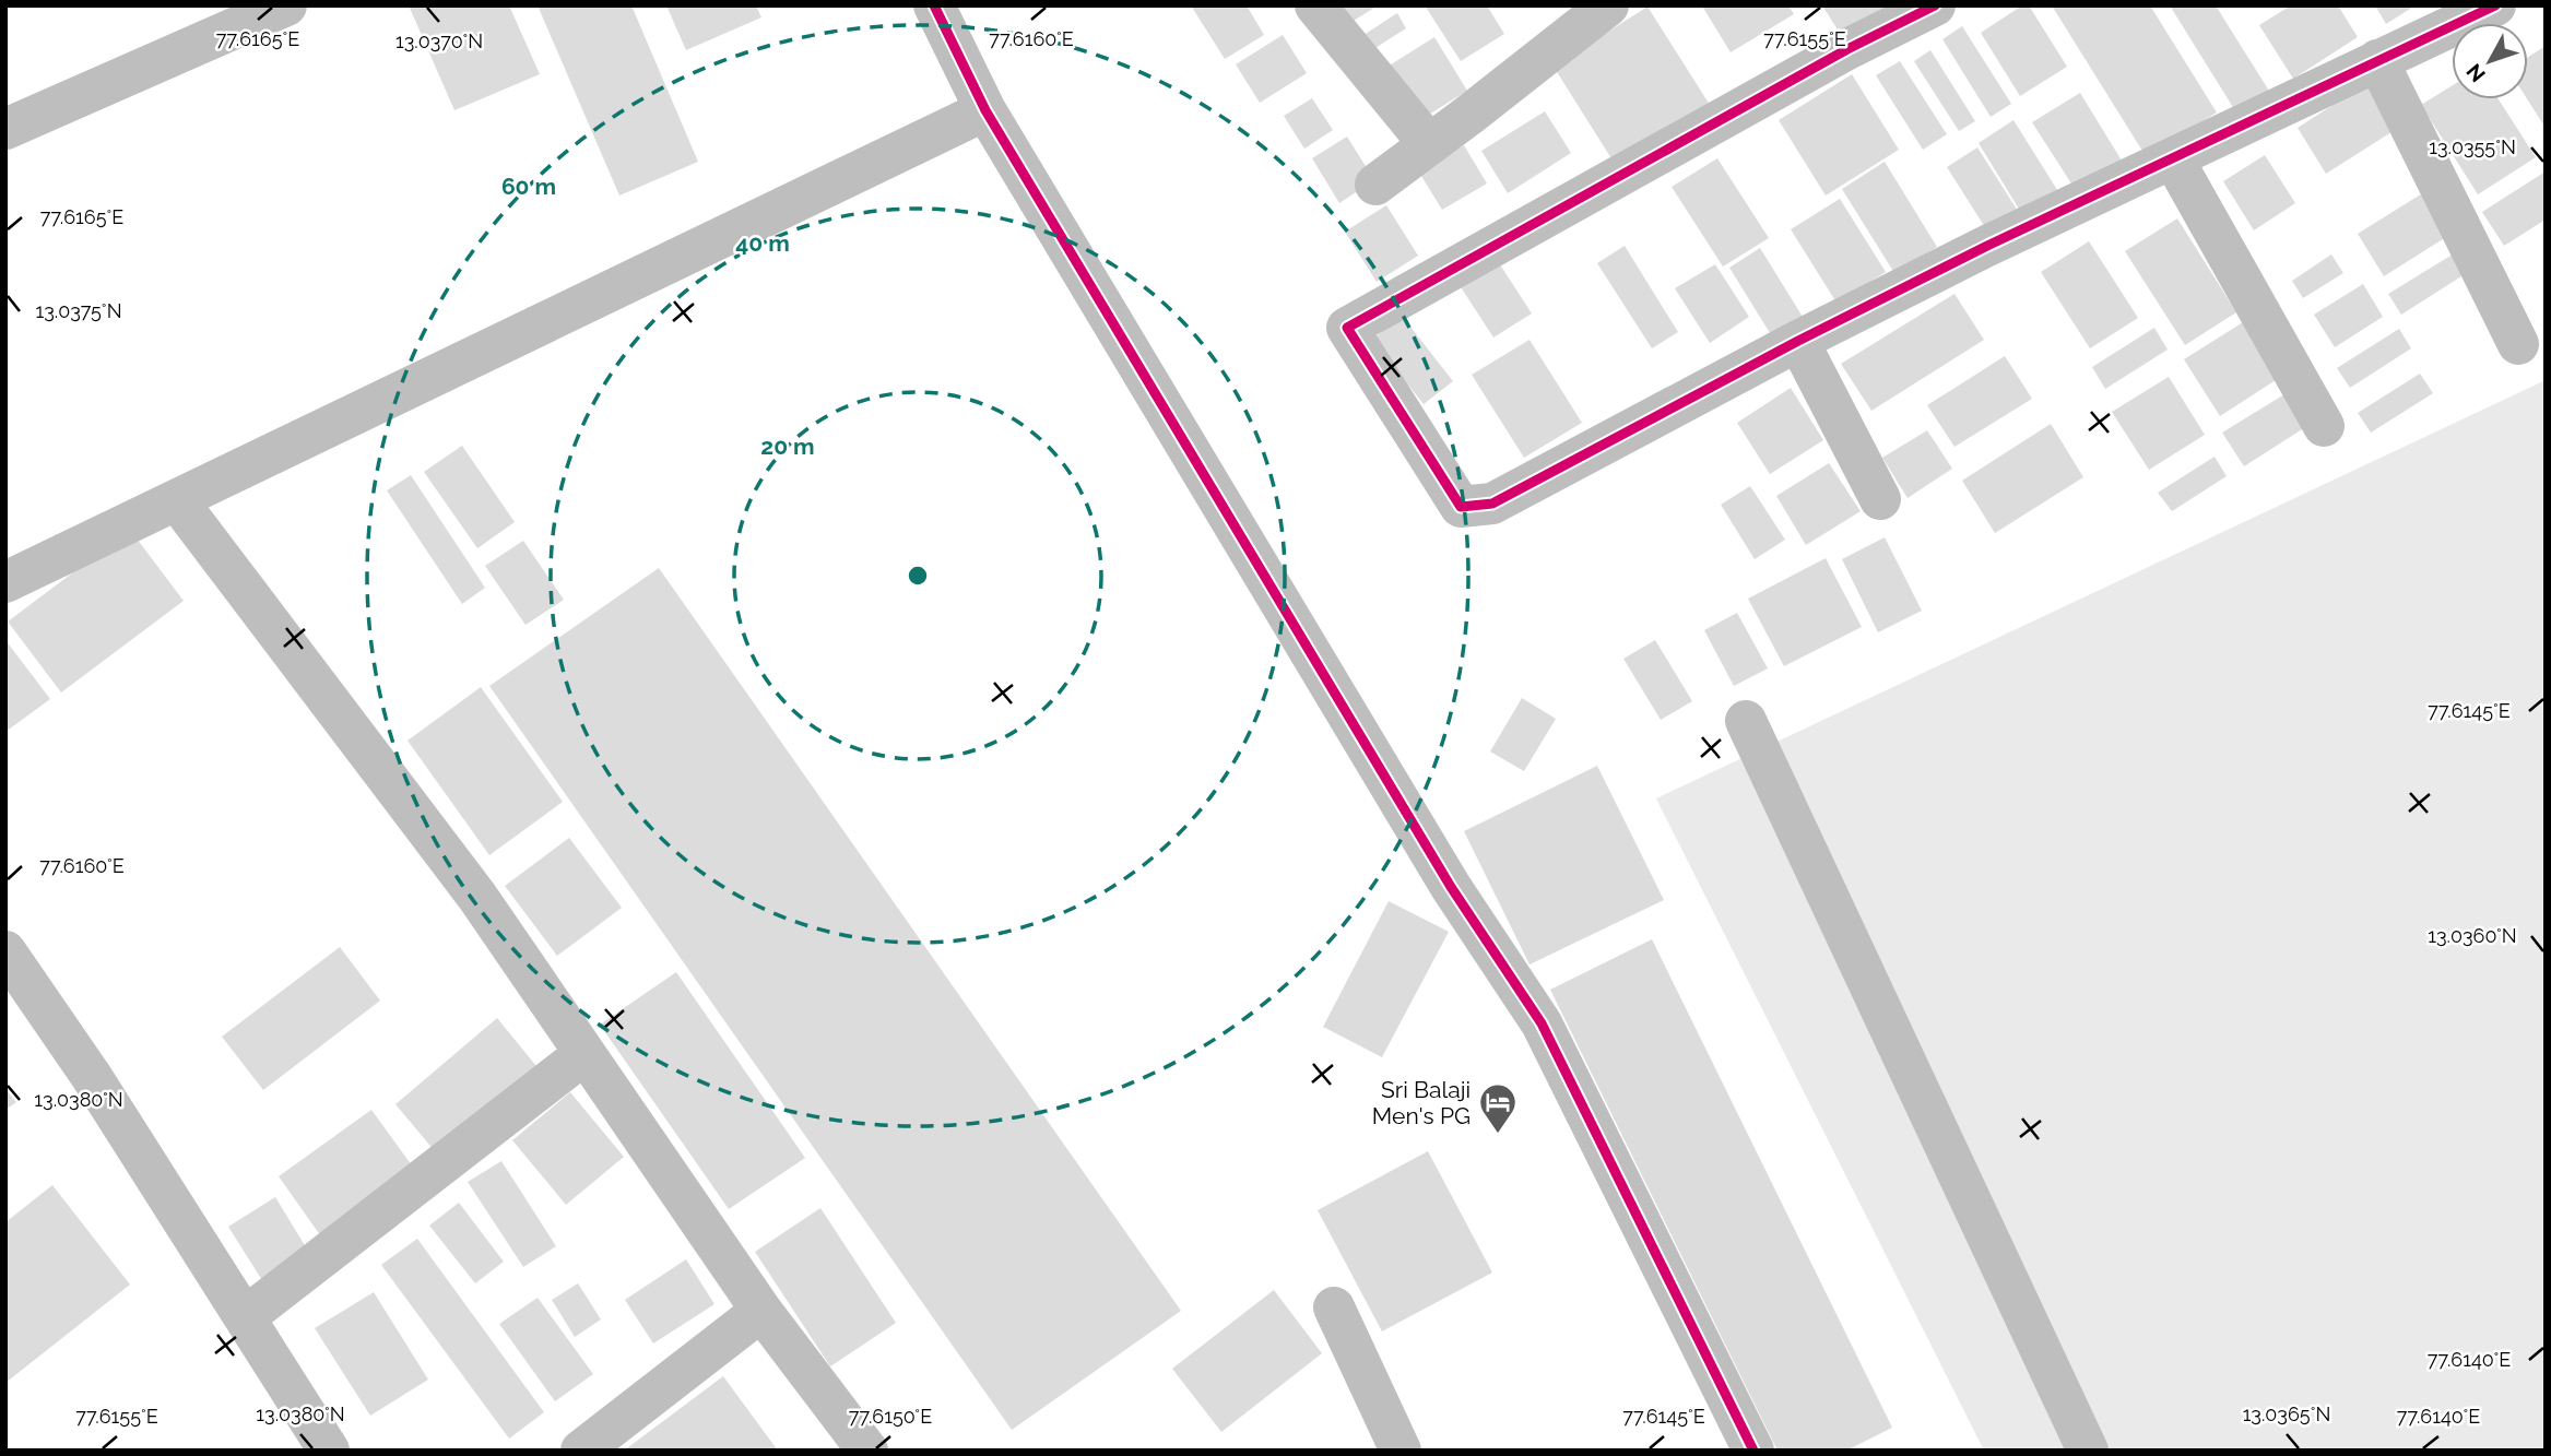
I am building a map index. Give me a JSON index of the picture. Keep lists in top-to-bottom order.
{
  "places": {
    "hotel": ["Sri Balaji Men's PG"]
  },
  "north": "bottom left",
  "coordinates": [
    "77.6165°E",
    "77.6160°E",
    "77.6155°E",
    "13.0370°N",
    "13.0355°N",
    "13.0375°N",
    "77.6145°E",
    "13.0360°N",
    "13.0380°N",
    "77.6140°E",
    "13.0365°N",
    "77.6150°E"
  ],
  "rings": ["60 m", "40 m", "20 m"]
}
